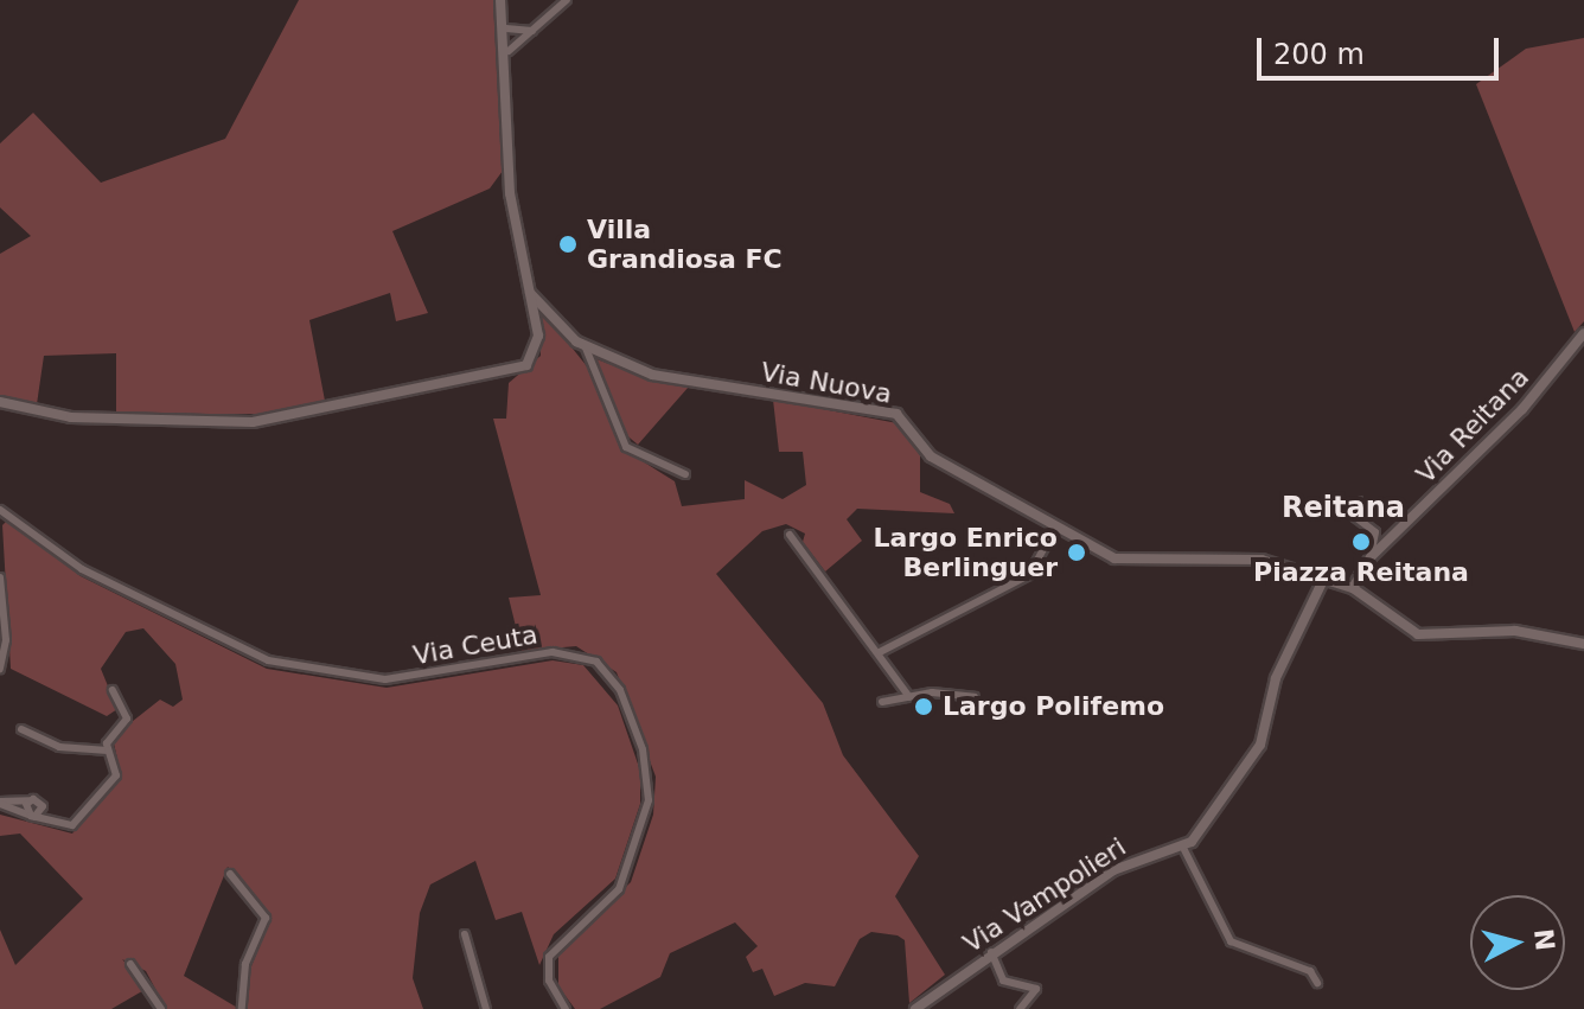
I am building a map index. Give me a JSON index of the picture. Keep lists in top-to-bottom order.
{
  "streets": {
    "street": [
      "Via Nuova",
      "Via Reitana",
      "Via Ceuta",
      "Via Vampolieri"
    ]
  },
  "crossings": [
    ["Via Nuova", "Via Reitana"]
  ],
  "districts": ["Reitana"],
  "places": [
    "Villa Grandiosa FC",
    "Piazza Reitana",
    "Largo Enrico Berlinguer",
    "Largo Polifemo"
  ],
  "scale_bar": "200 m",
  "north": "right"
}
